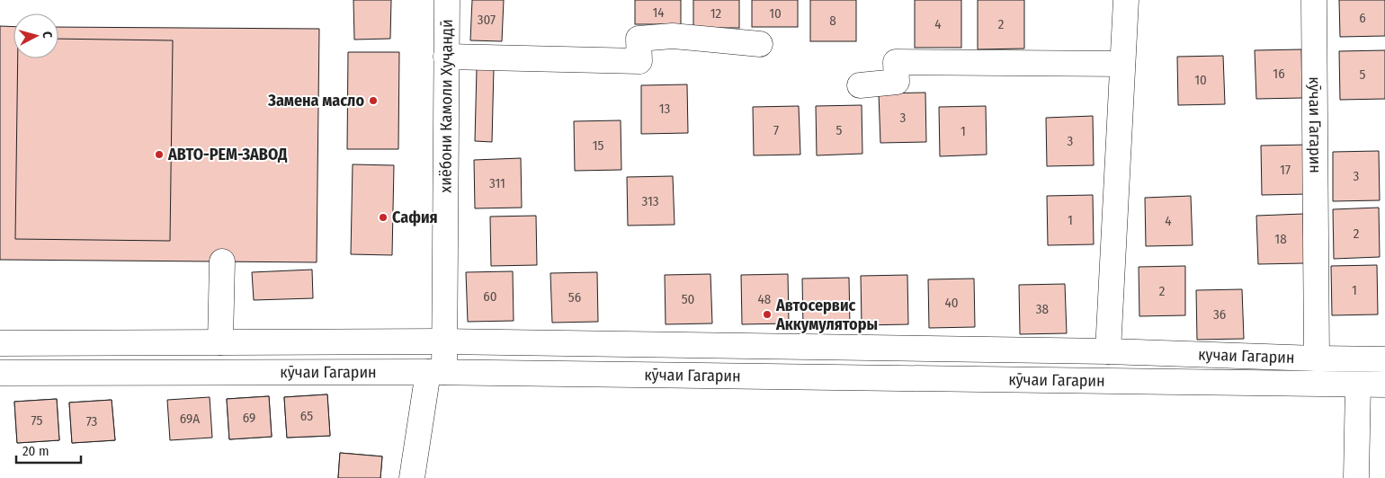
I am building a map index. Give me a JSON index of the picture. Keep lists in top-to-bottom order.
{
  "streets": {
    "main road": ["хиёбони Камоли Хуҷандӣ", "кӯчаи Гагарин", "кучаи Гагарин"]
  },
  "crossings": [
    ["хиёбони Камоли Хуҷандӣ", "кӯчаи Гагарин"],
    ["кӯчаи Гагарин", "кучаи Гагарин"]
  ],
  "places": [
    "Замена масло",
    "АВТО-РЕМ-ЗАВОД",
    "Сафия",
    "Автосервис Аккумуляторы"
  ],
  "house_numbers": [
    "14",
    "12",
    "10",
    "6",
    "307",
    "8",
    "4",
    "2",
    "16",
    "5",
    "10",
    "13",
    "3",
    "7",
    "5",
    "1",
    "3",
    "15",
    "17",
    "3",
    "311",
    "313",
    "1",
    "4",
    "2",
    "18",
    "1",
    "2",
    "60",
    "56",
    "50",
    "48",
    "40",
    "38",
    "36",
    "65",
    "69",
    "69А",
    "75",
    "73"
  ],
  "scale_bar": "20 m",
  "north": "right"
}
